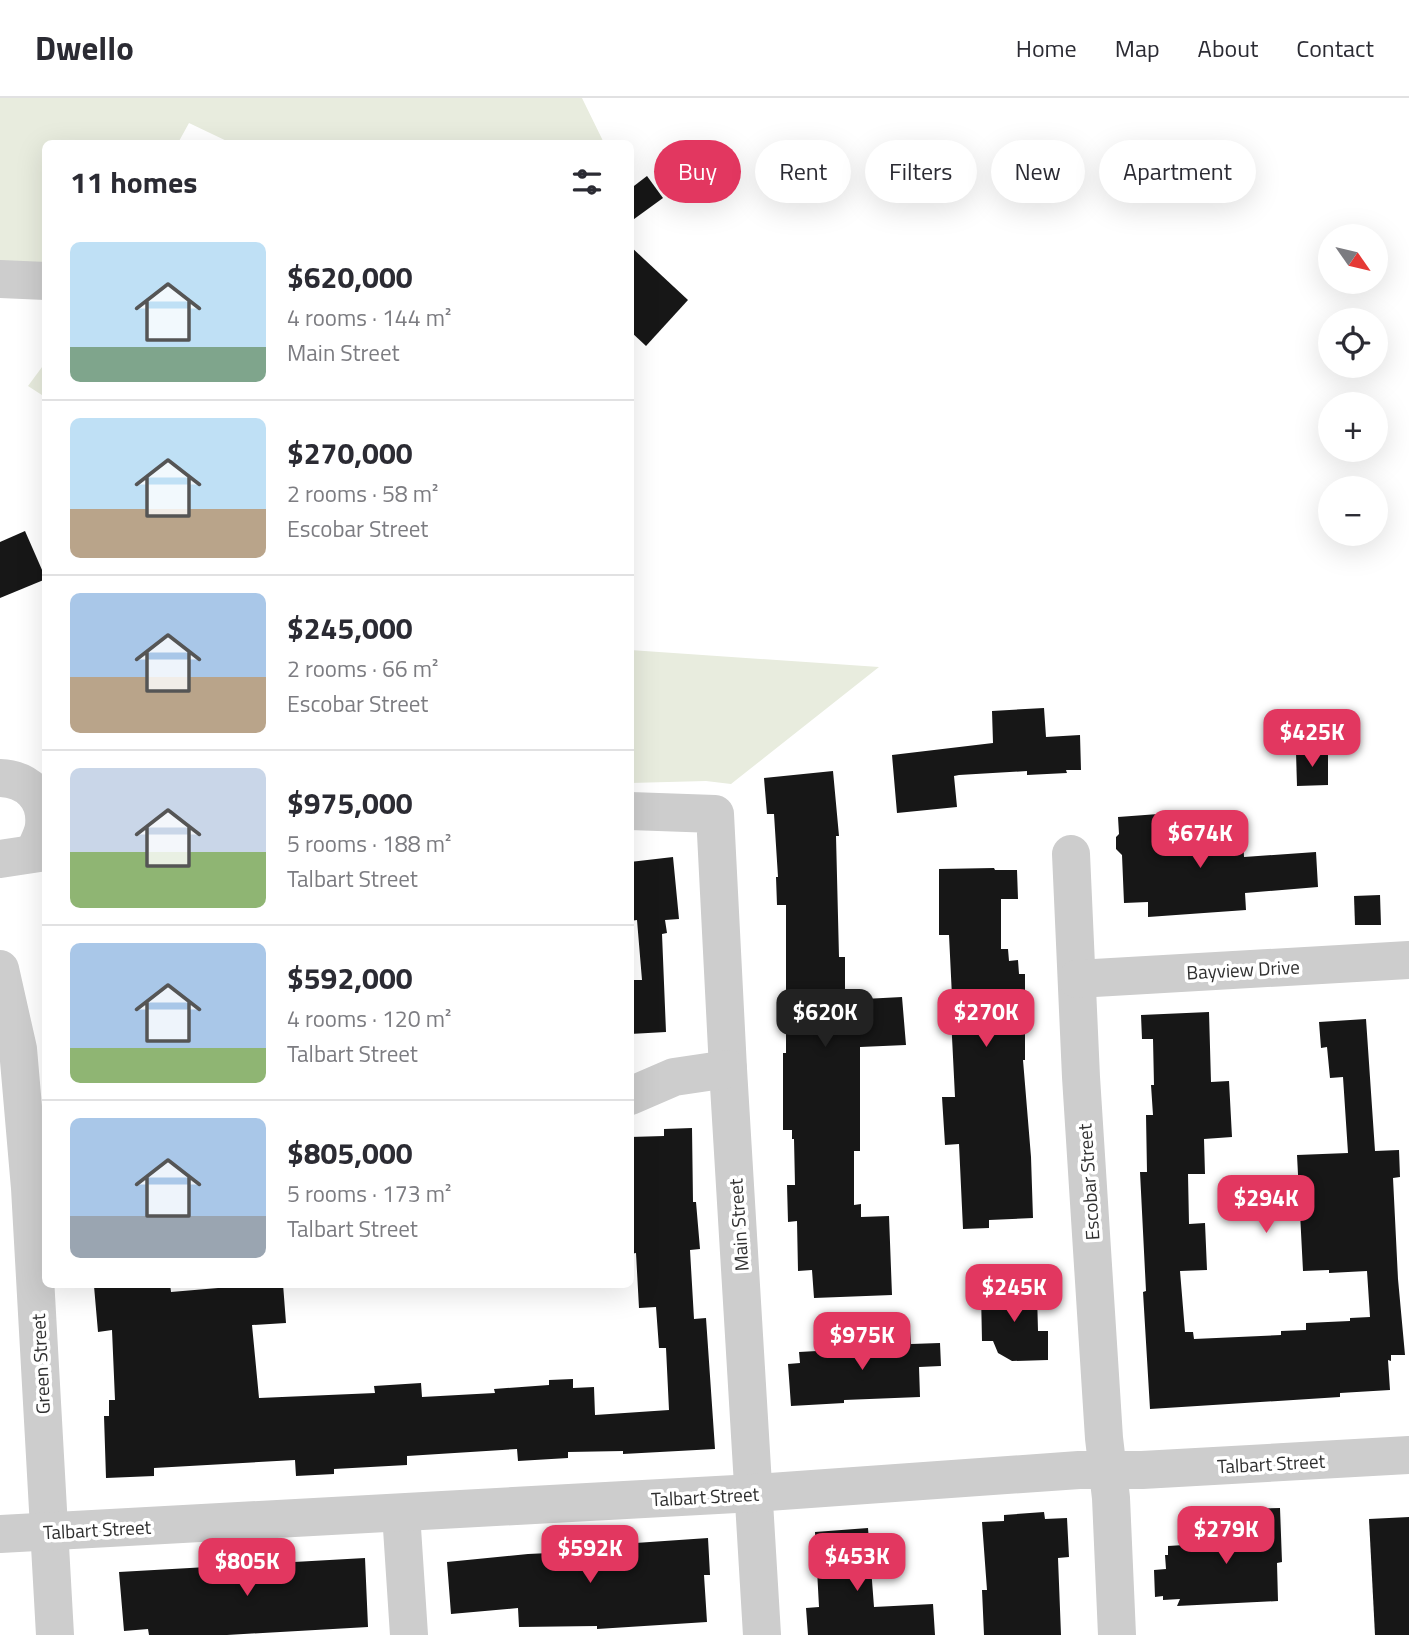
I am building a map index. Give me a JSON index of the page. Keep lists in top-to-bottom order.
{
  "streets": {
    "street": [
      "Bayview Drive",
      "Escobar Street",
      "Main Street",
      "Green Street",
      "Talbart Street"
    ]
  },
  "crossings": [
    ["Bayview Drive", "Escobar Street"],
    ["Escobar Street", "Talbart Street"],
    ["Main Street", "Talbart Street"],
    ["Green Street", "Talbart Street"]
  ],
  "north": "bottom right",
  "page": {
    "header": "Dwello",
    "nav": [
      "Home",
      "Map",
      "About",
      "Contact"
    ],
    "chip": [
      "Buy",
      "Rent",
      "Filters",
      "New",
      "Apartment"
    ],
    "heading": "11 homes",
    "map_buttons": ["+", "−"],
    "list": [
      {
        "name": "$620,000",
        "note": "4 rooms · 144 m² · Main Street"
      },
      {
        "name": "$270,000",
        "note": "2 rooms · 58 m² · Escobar Street"
      },
      {
        "name": "$245,000",
        "note": "2 rooms · 66 m² · Escobar Street"
      },
      {
        "name": "$975,000",
        "note": "5 rooms · 188 m² · Talbart Street"
      },
      {
        "name": "$592,000",
        "note": "4 rooms · 120 m² · Talbart Street"
      },
      {
        "name": "$805,000",
        "note": "5 rooms · 173 m² · Talbart Street"
      }
    ],
    "price": [
      "$425K",
      "$674K",
      "$620K",
      "$270K",
      "$294K",
      "$245K",
      "$975K",
      "$279K",
      "$592K",
      "$453K",
      "$805K"
    ]
  }
}
